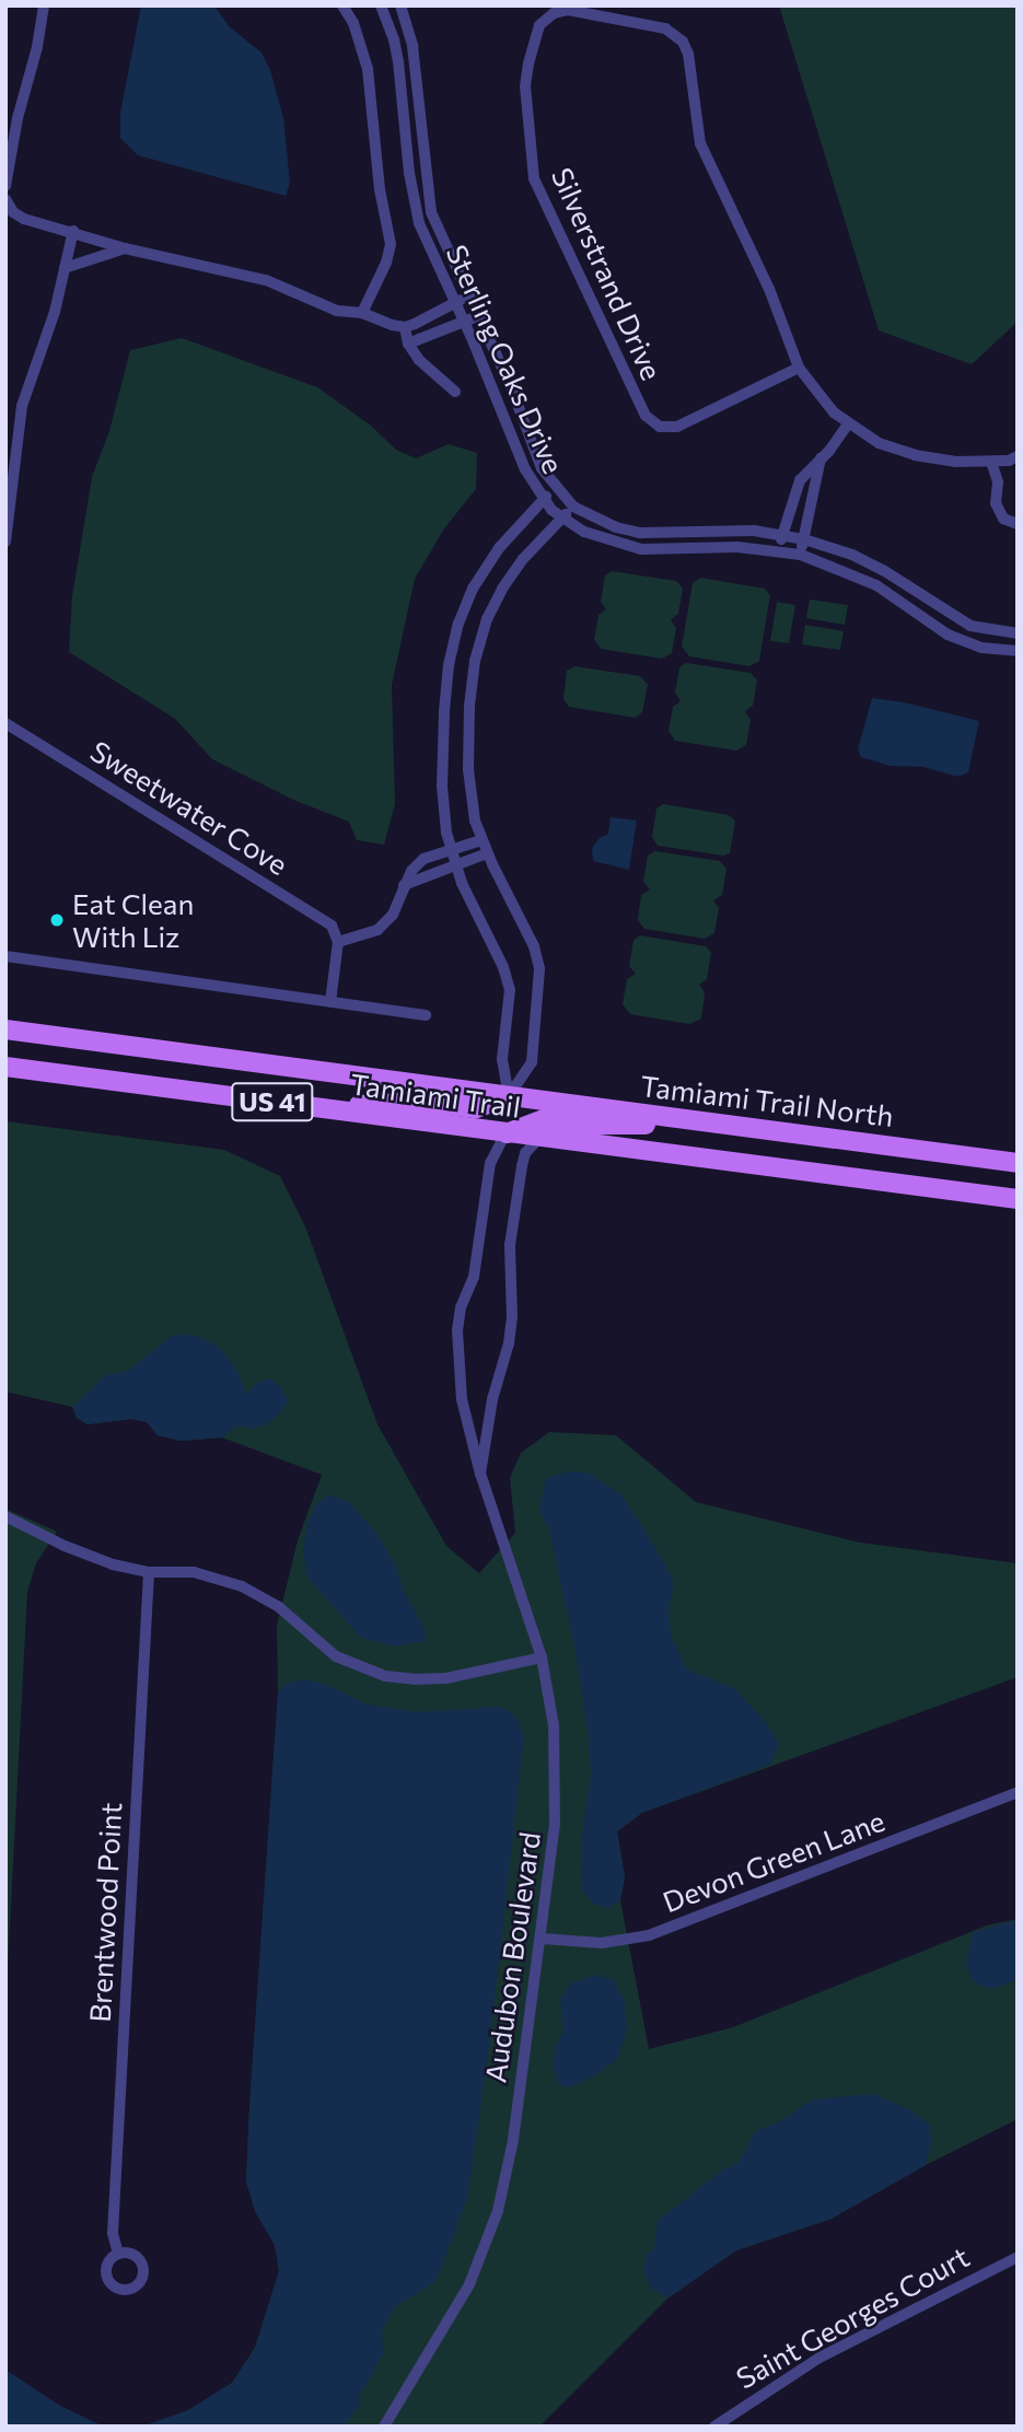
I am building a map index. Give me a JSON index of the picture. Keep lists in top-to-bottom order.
{
  "streets": {
    "main road": ["Tamiami Trail", "Tamiami Trail North", "US 41"],
    "street": [
      "Silverstrand Drive",
      "Sterling Oaks Drive",
      "Sweetwater Cove",
      "Devon Green Lane",
      "Brentwood Point",
      "Audubon Boulevard",
      "Saint Georges Court"
    ]
  },
  "crossings": [
    ["Tamiami Trail", "Tamiami Trail North"],
    ["Tamiami Trail", "US 41"],
    ["Tamiami Trail", "Audubon Boulevard"],
    ["US 41", "Audubon Boulevard"],
    ["Devon Green Lane", "Audubon Boulevard"]
  ],
  "places": ["Eat Clean With Liz"]
}
